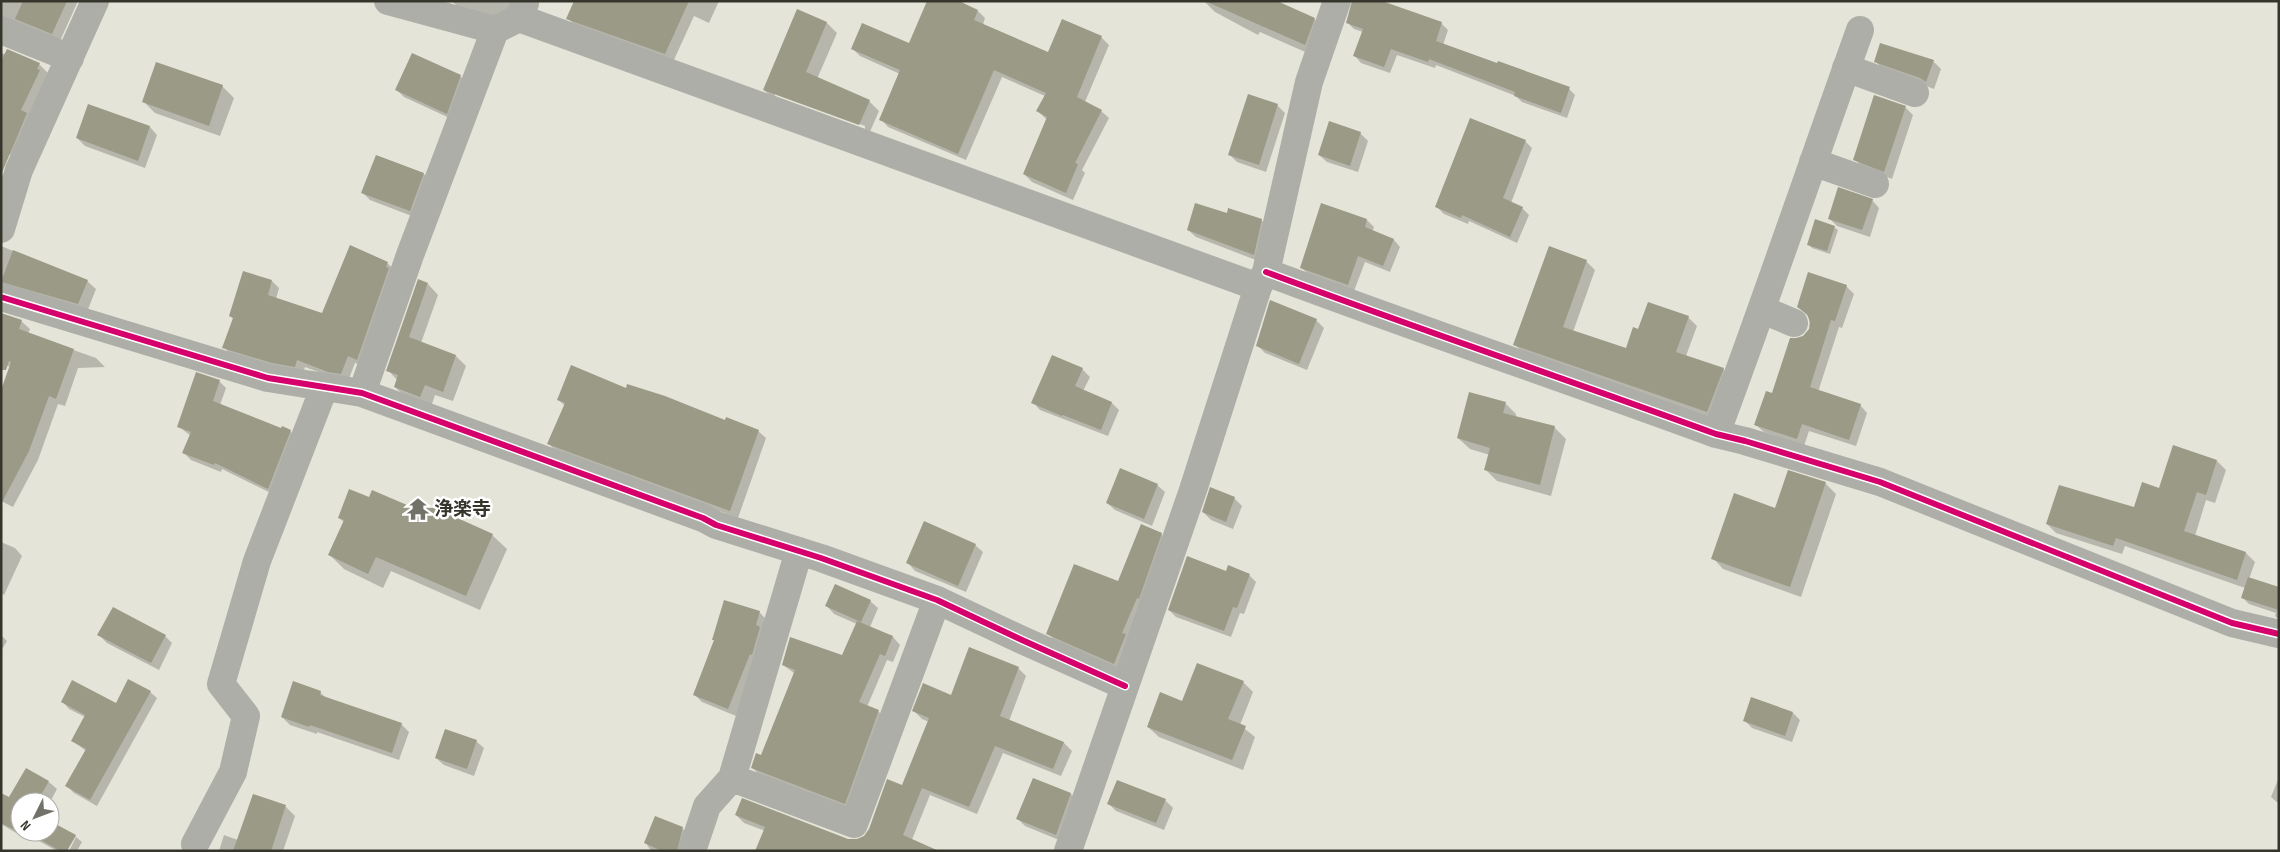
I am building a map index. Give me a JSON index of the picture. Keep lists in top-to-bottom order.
{
  "places": {
    "temple": ["浄楽寺"]
  },
  "north": "bottom left"
}
